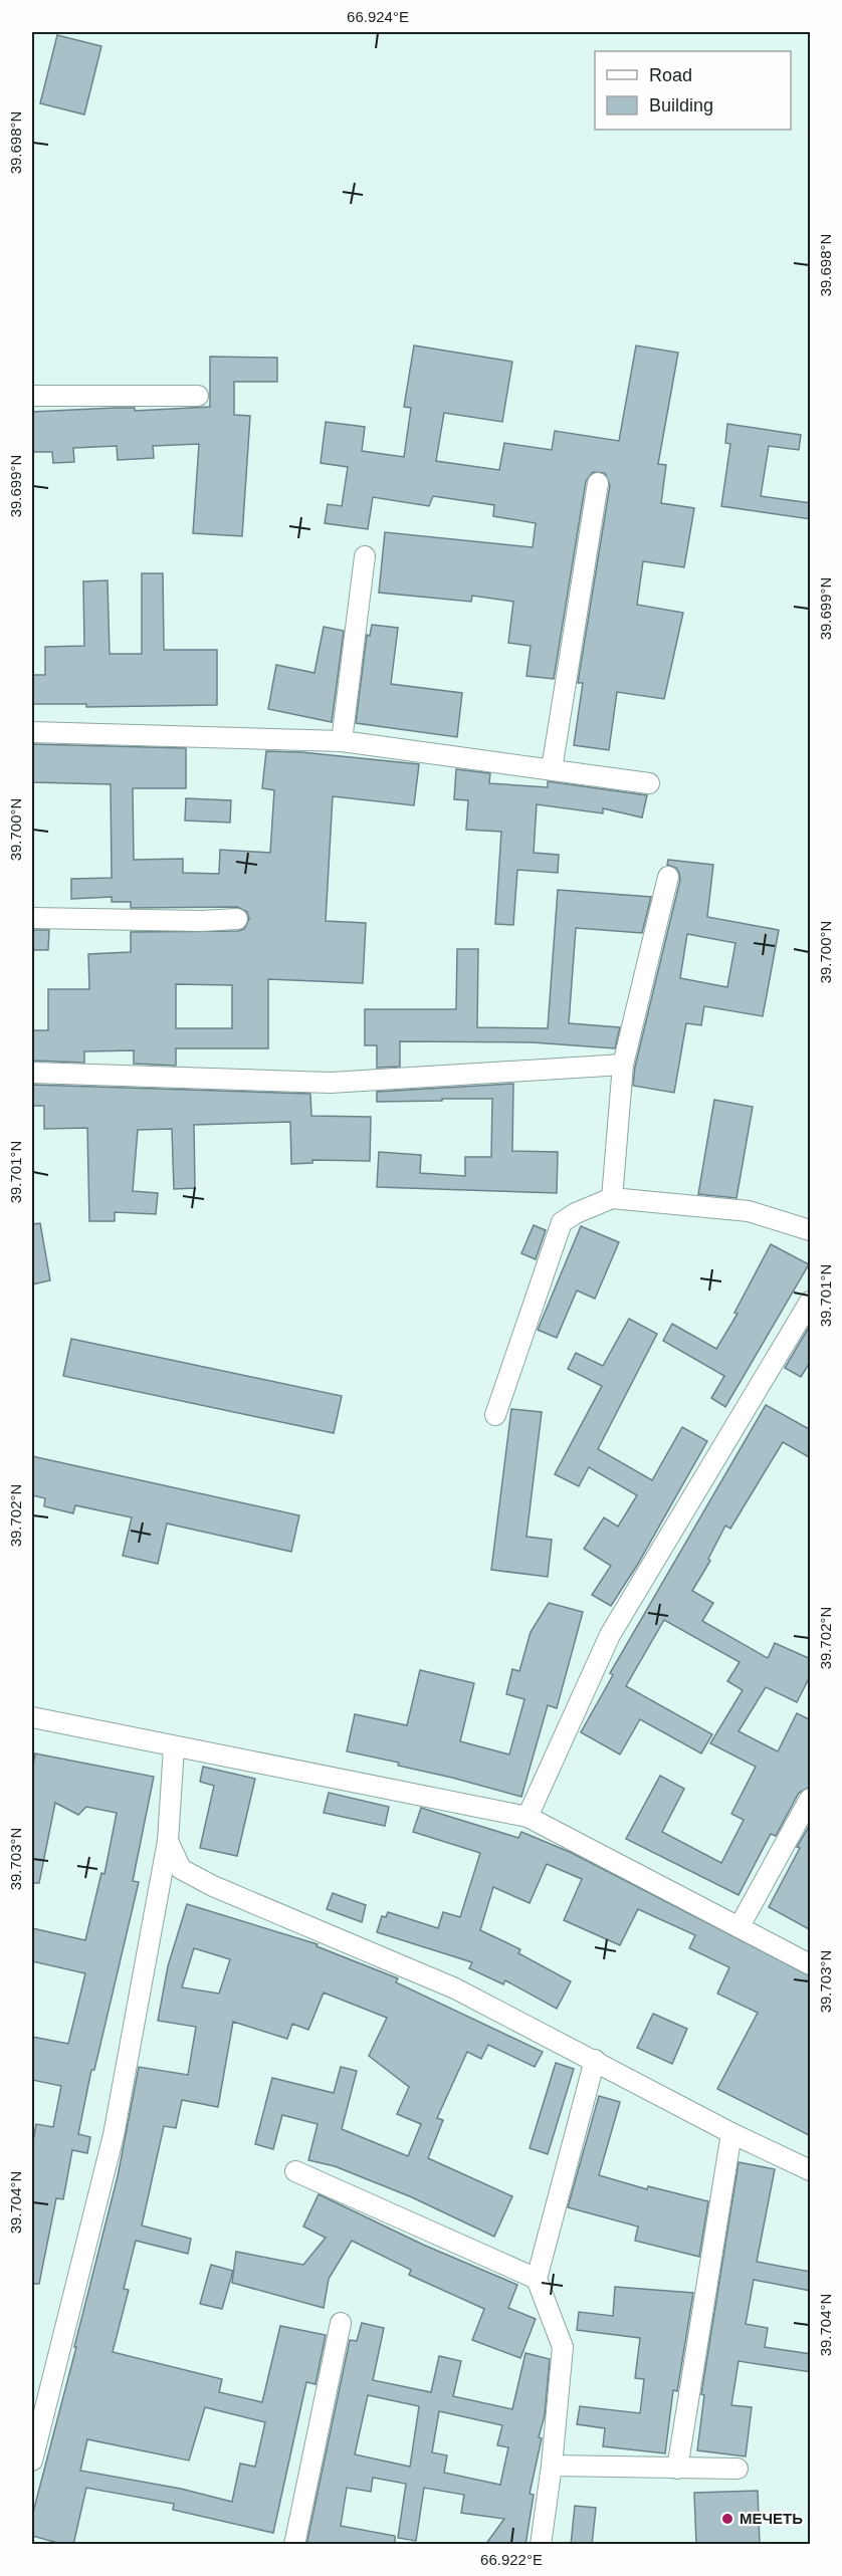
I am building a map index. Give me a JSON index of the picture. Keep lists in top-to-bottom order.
{
  "places": ["МЕЧЕТЬ"],
  "legend": ["Road", "Building"],
  "coordinates": [
    "66.924°E",
    "39.698°N",
    "39.699°N",
    "39.700°N",
    "39.701°N",
    "39.702°N",
    "39.703°N",
    "39.704°N",
    "66.922°E"
  ]
}
